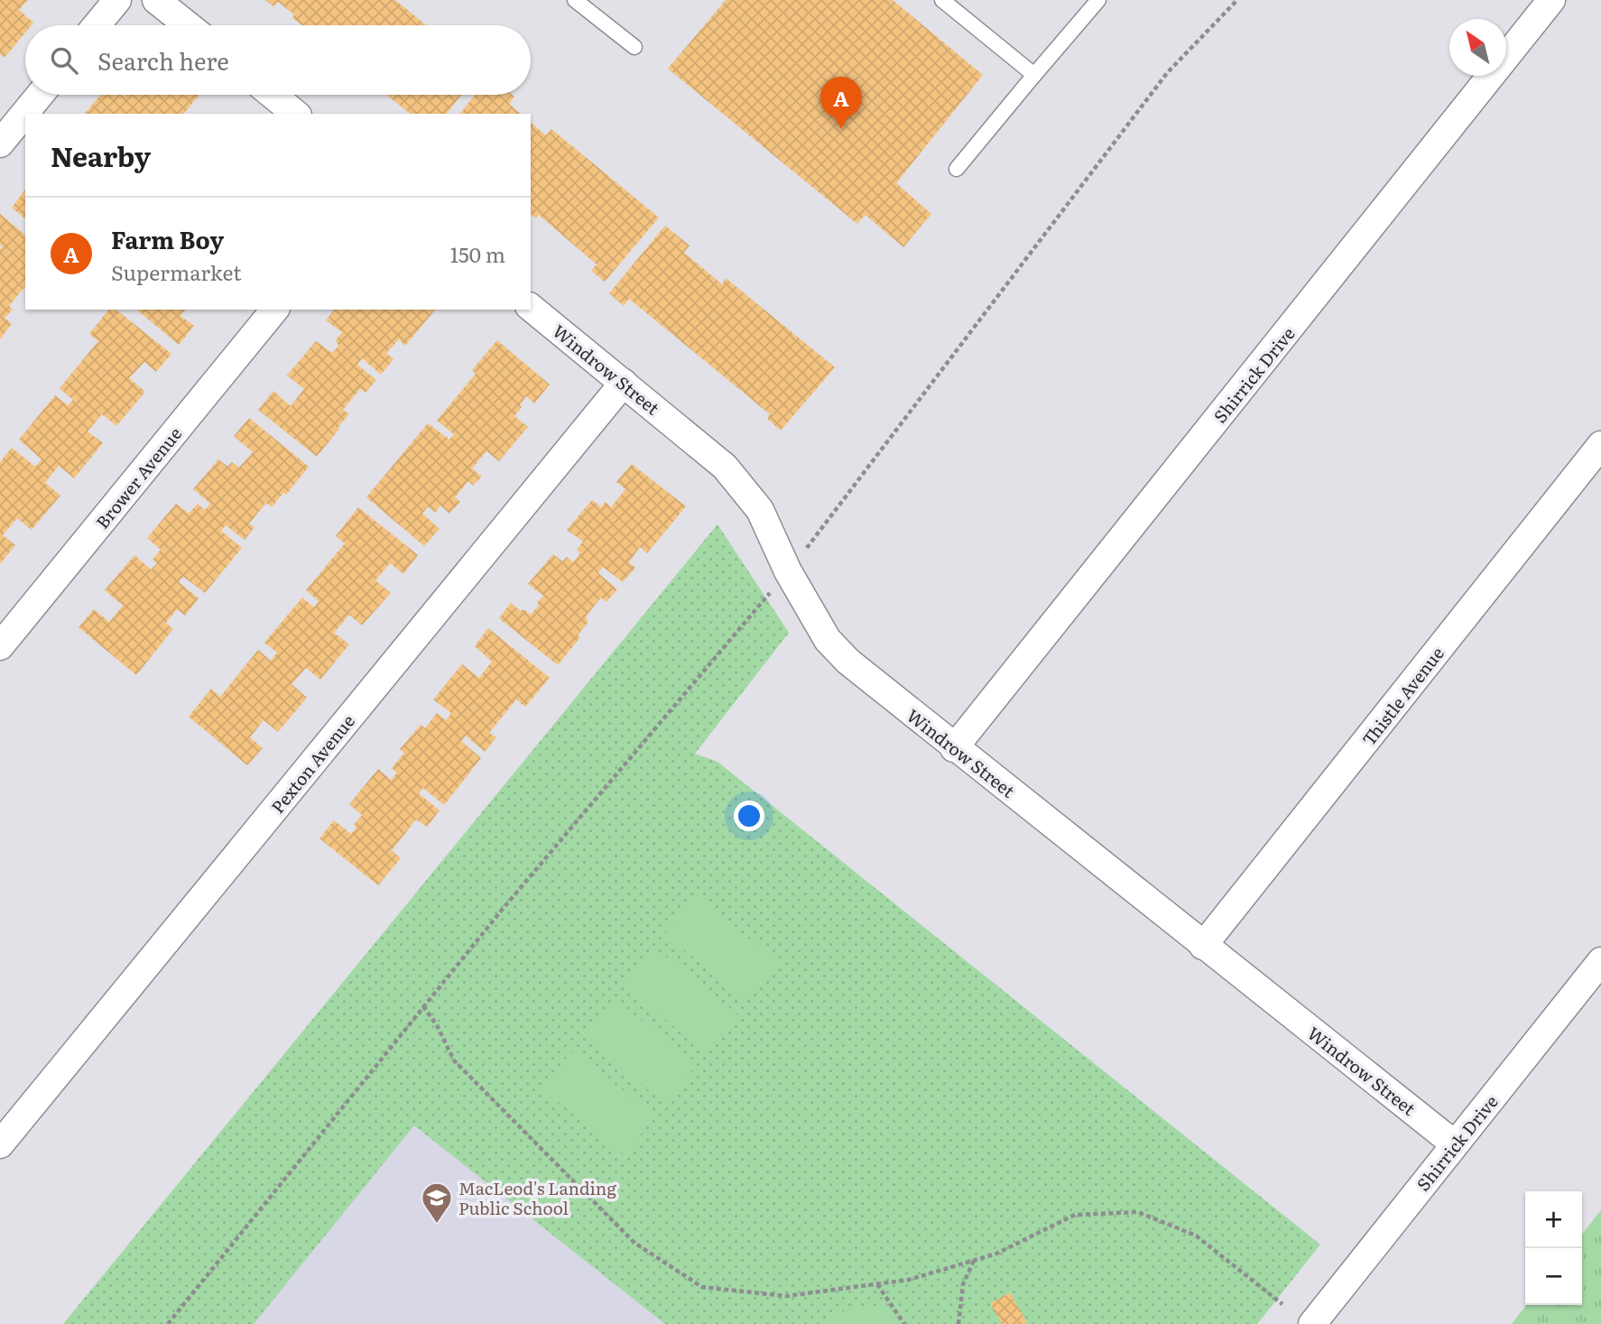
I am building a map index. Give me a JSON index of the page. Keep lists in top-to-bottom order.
{
  "streets": {
    "street": [
      "Windrow Street",
      "Shirrick Drive",
      "Brower Avenue",
      "Thistle Avenue",
      "Pexton Avenue"
    ]
  },
  "crossings": [
    ["Windrow Street", "Shirrick Drive"],
    ["Windrow Street", "Thistle Avenue"],
    ["Windrow Street", "Pexton Avenue"]
  ],
  "places": {
    "school or university": ["MacLeod's Landing Public School"]
  },
  "north": "top left",
  "page": {
    "search": "Search here",
    "pins": "A",
    "heading": "Nearby",
    "list": [
      {
        "mark": "A",
        "name": "Farm Boy",
        "note": "Supermarket",
        "value": "150 m"
      }
    ],
    "map_buttons": ["+", "−"]
  }
}
